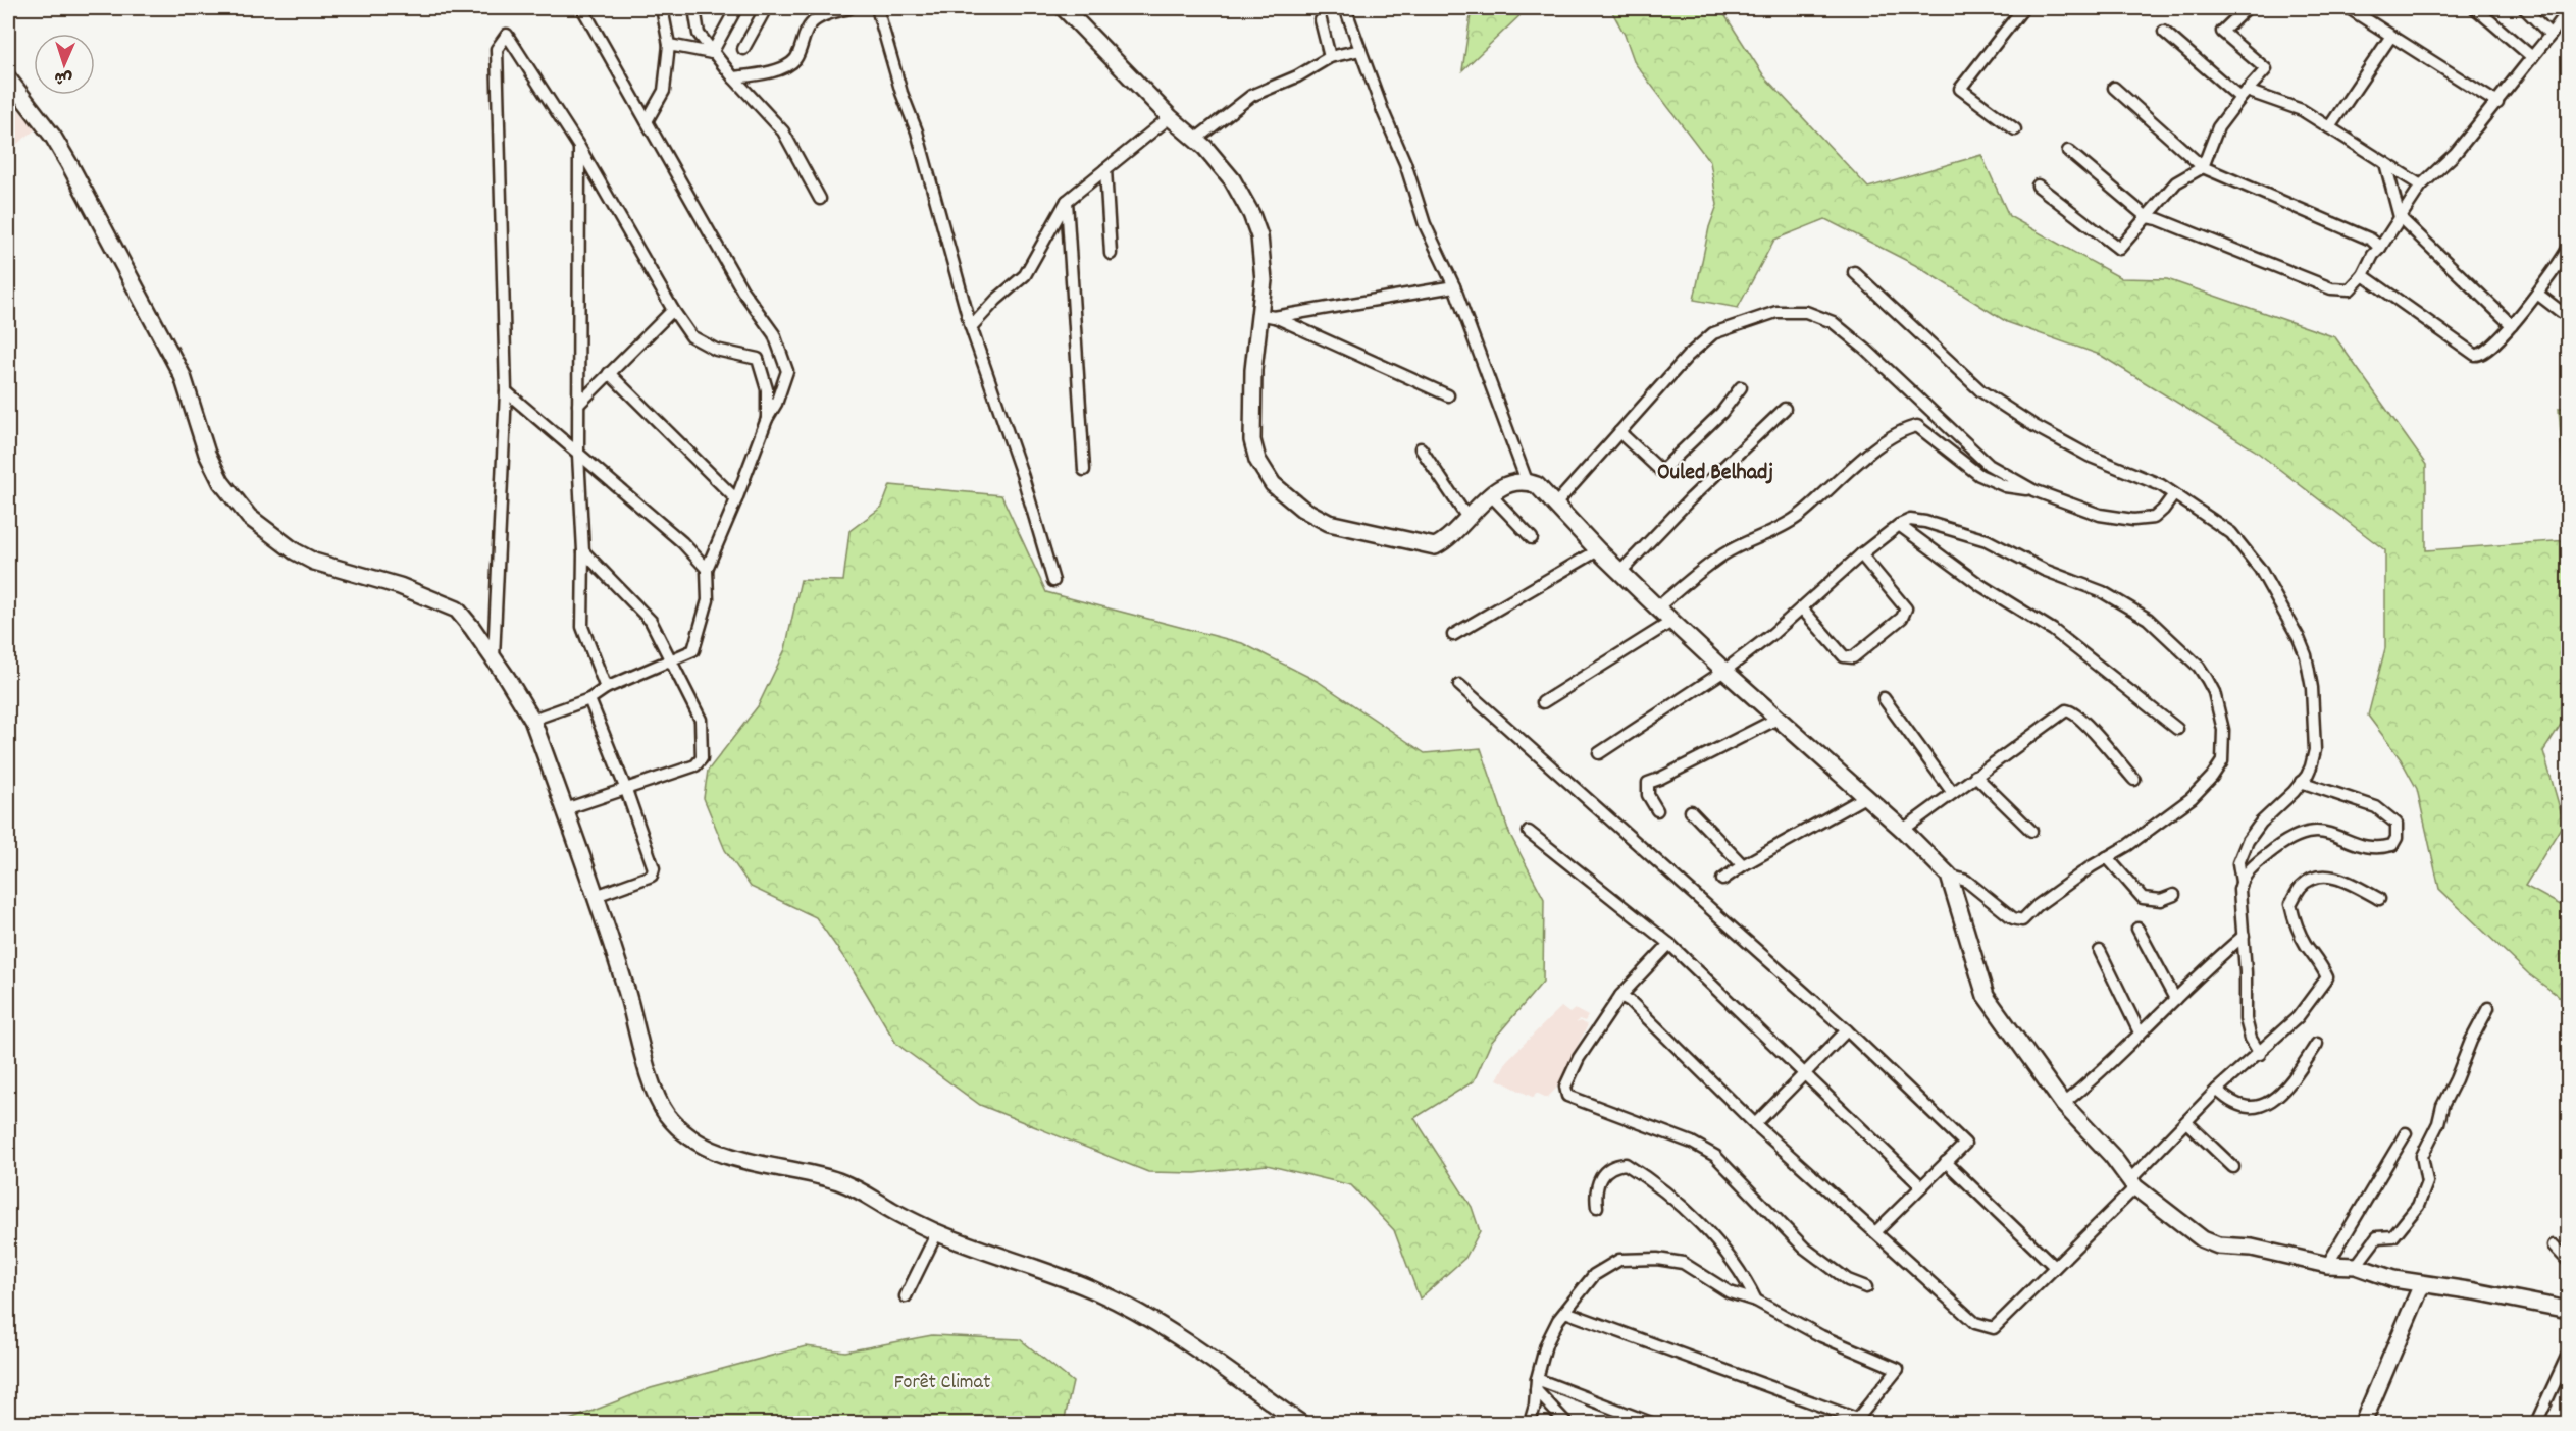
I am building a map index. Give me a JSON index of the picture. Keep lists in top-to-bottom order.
{
  "districts": ["Ouled Belhadj"],
  "parks": ["Forêt Climat"],
  "north": "bottom"
}
